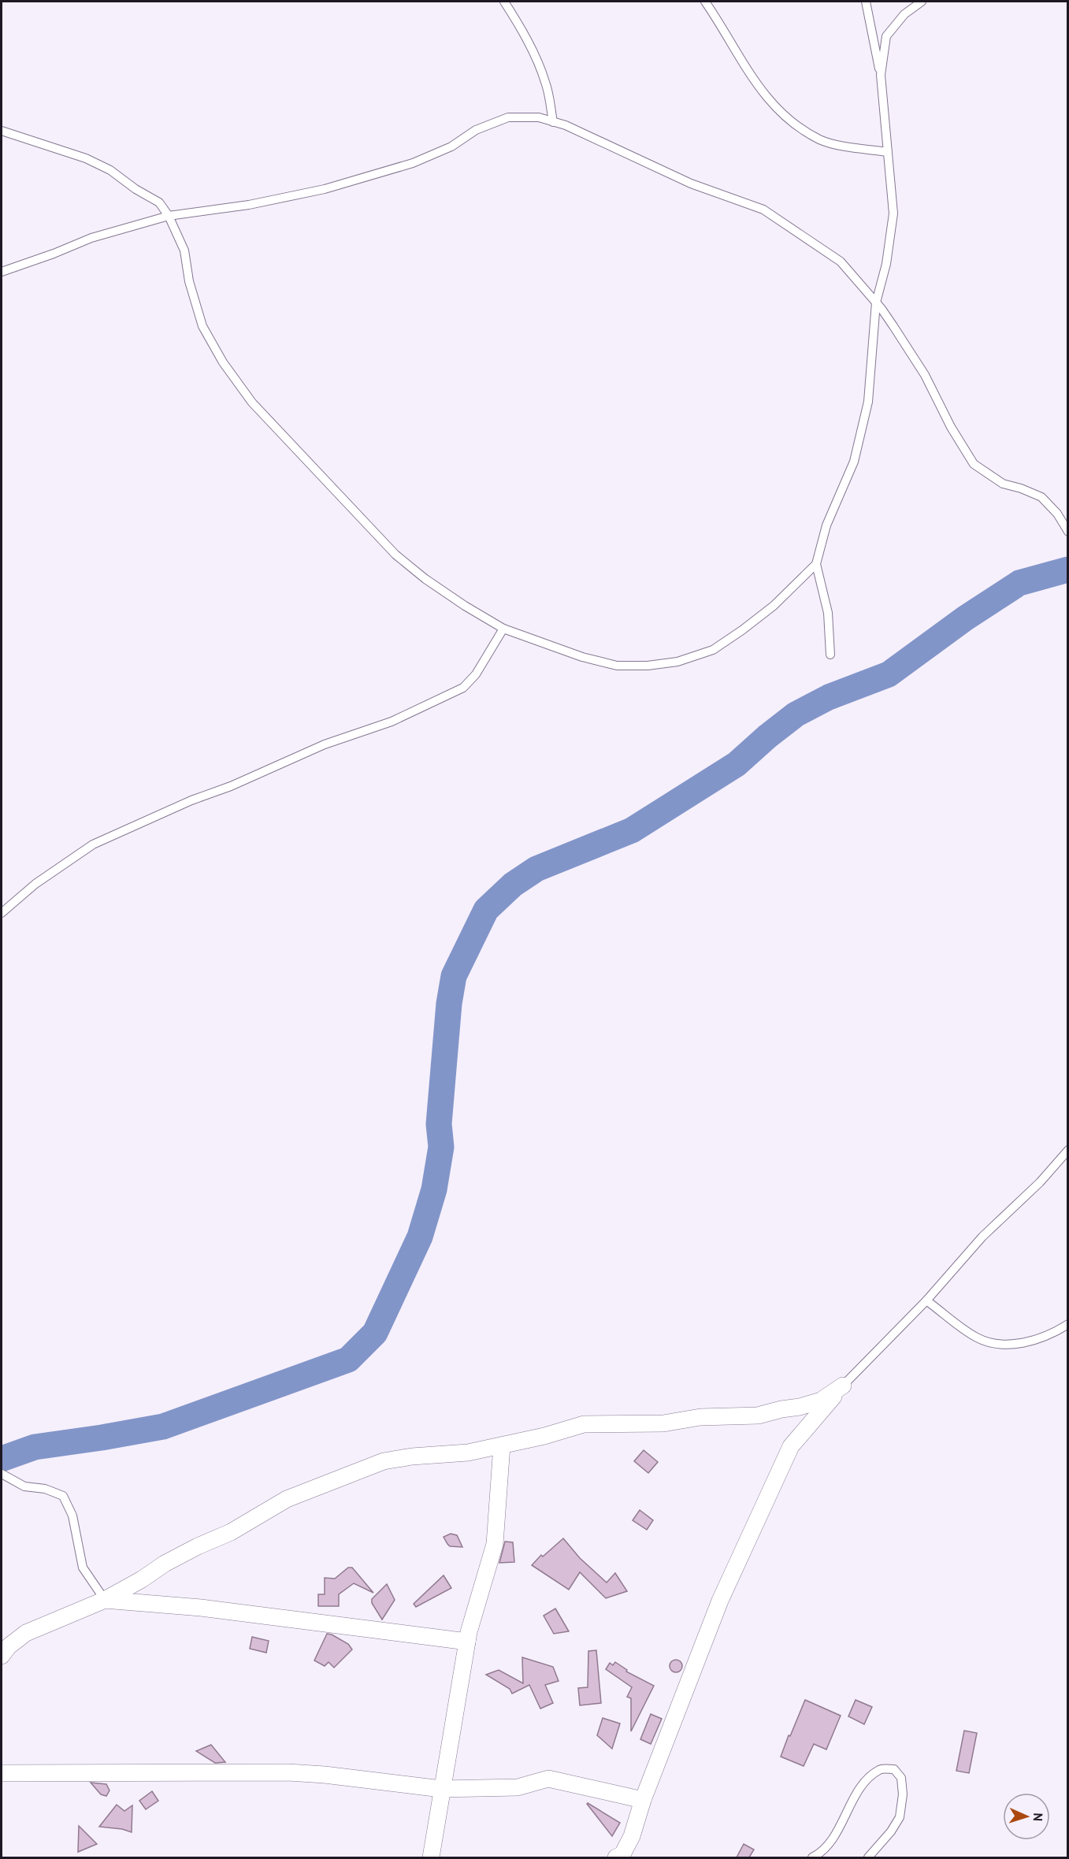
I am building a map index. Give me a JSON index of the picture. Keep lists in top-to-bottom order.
{
  "north": "right"
}
